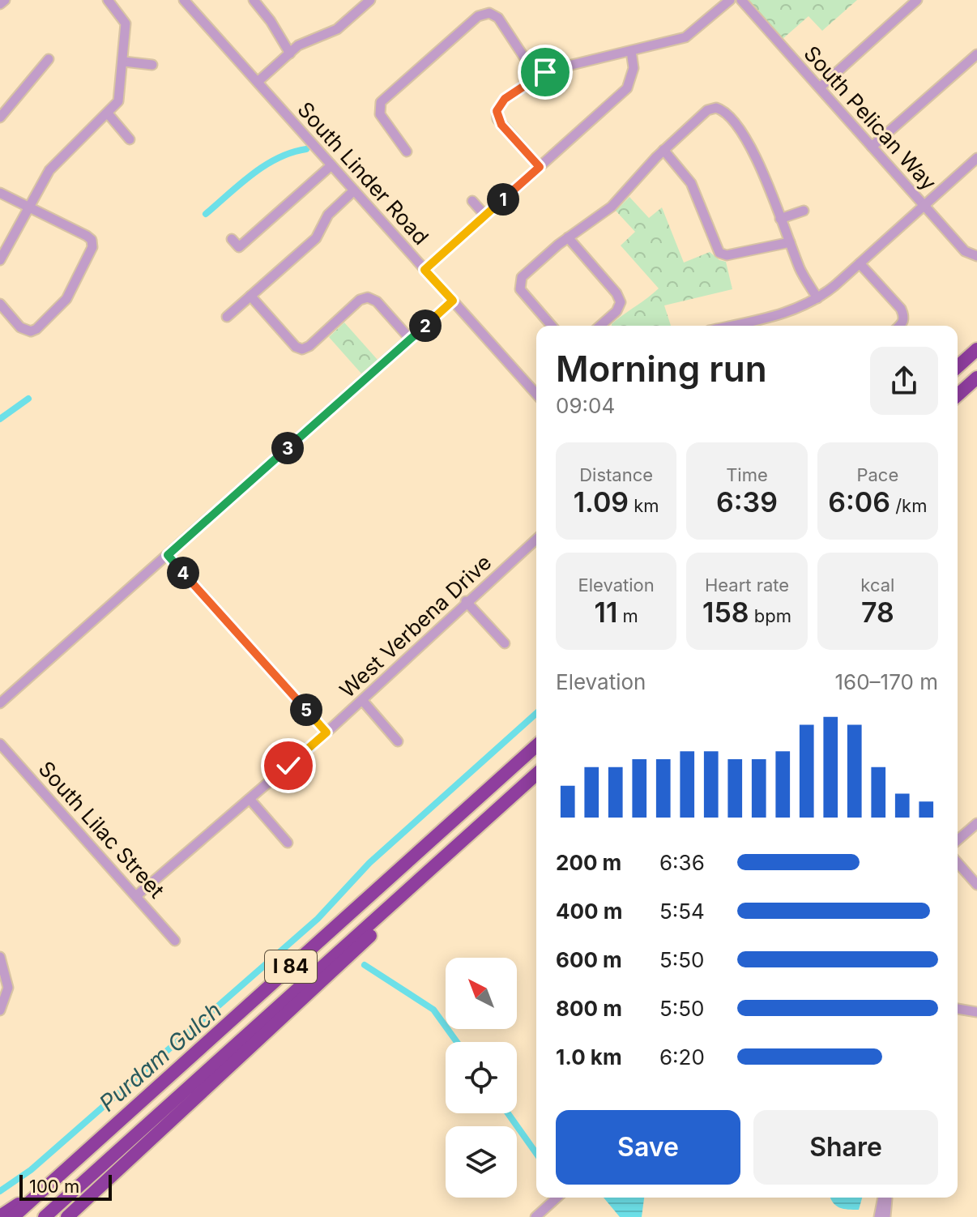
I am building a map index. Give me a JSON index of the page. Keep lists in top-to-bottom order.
{
  "streets": {
    "highway": ["I 84"],
    "street": [
      "South Pelican Way",
      "South Linder Road",
      "West Verbena Drive",
      "South Lilac Street"
    ]
  },
  "crossings": [
    ["West Verbena Drive", "South Lilac Street"]
  ],
  "water": ["Purdam Gulch"],
  "scale_bar": "100 m",
  "north": "top left",
  "page": {
    "pins": [
      "1",
      "2",
      "3",
      "4",
      "5"
    ],
    "heading": ["Morning run", "09:04"],
    "stats": [
      ["Distance", "1.09 km"],
      ["Time", "6:39"],
      ["Pace", "6:06 /km"],
      ["Elevation", "11 m"],
      ["Heart rate", "158 bpm"],
      ["kcal", "78"]
    ],
    "chart": ["Elevation", "160–170 m"],
    "list": [
      {
        "name": "200 m",
        "note": "6:36"
      },
      {
        "name": "400 m",
        "note": "5:54"
      },
      {
        "name": "600 m",
        "note": "5:50"
      },
      {
        "name": "800 m",
        "note": "5:50"
      },
      {
        "name": "1.0 km",
        "note": "6:20"
      }
    ],
    "buttons": ["Save", "Share"],
    "scale": "100 m"
  }
}
